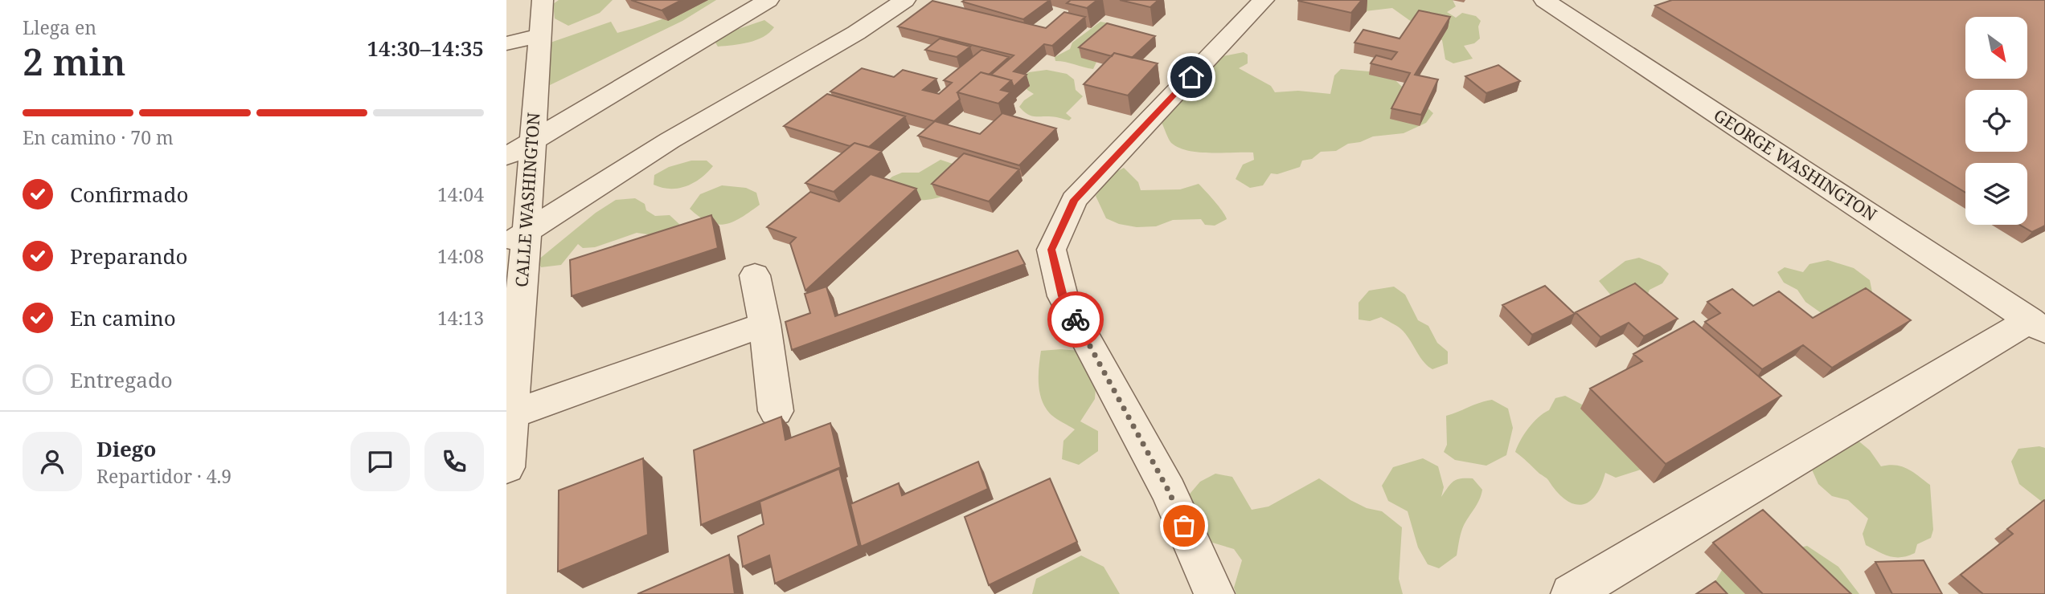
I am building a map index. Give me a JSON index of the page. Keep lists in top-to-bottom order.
{
  "streets": {
    "street": ["GEORGE WASHINGTON", "CALLE WASHINGTON"]
  },
  "north": "bottom right",
  "page": {
    "heading": ["2 min", "Llega en", "14:30–14:35"],
    "panel": ["Diego", "Repartidor · 4.9"],
    "bar": "En camino · 70 m",
    "list": [
      ["Confirmado", "14:04"],
      ["Preparando", "14:08"],
      ["En camino", "14:13"],
      "Entregado"
    ]
  }
}
